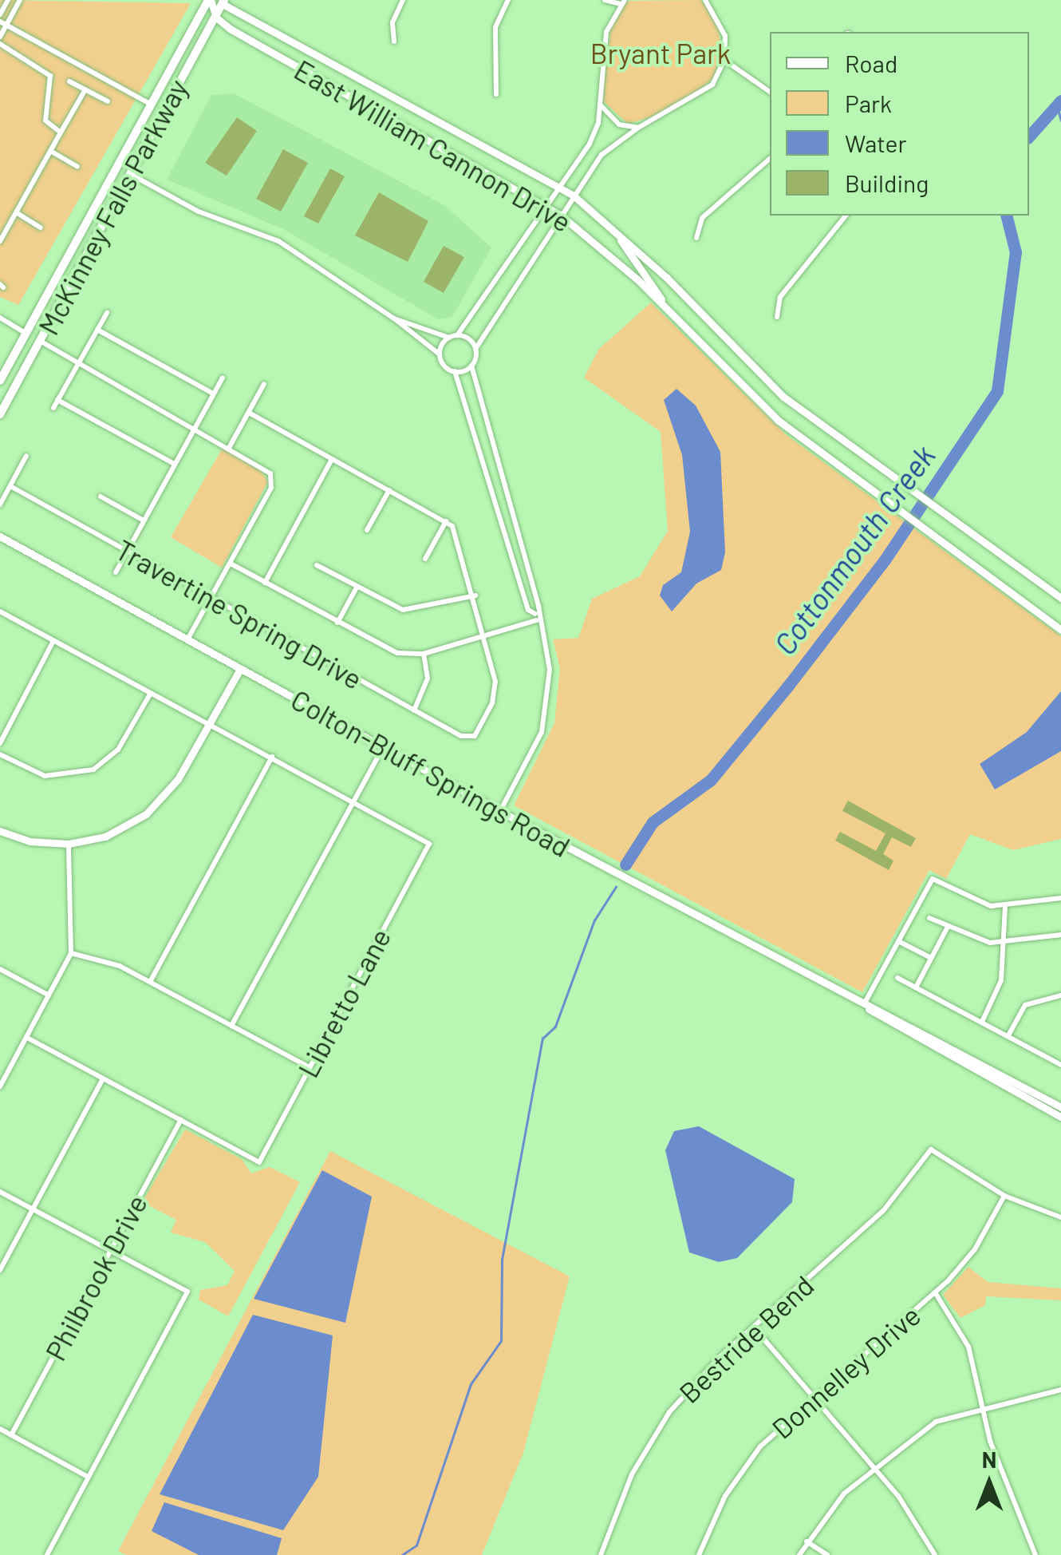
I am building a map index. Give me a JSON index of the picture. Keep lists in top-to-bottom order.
{
  "streets": {
    "main road": ["McKinney Falls Parkway"],
    "street": [
      "East William Cannon Drive",
      "Travertine Spring Drive",
      "Colton-Bluff Springs Road",
      "Libretto Lane",
      "Philbrook Drive",
      "Bestride Bend",
      "Donnelley Drive"
    ]
  },
  "crossings": [
    ["East William Cannon Drive", "McKinney Falls Parkway"],
    ["Libretto Lane", "Philbrook Drive"],
    ["Bestride Bend", "Donnelley Drive"]
  ],
  "water": ["Cottonmouth Creek"],
  "parks": ["Bryant Park"],
  "legend": [
    "Road",
    "Park",
    "Water",
    "Building"
  ],
  "north": "top"
}
